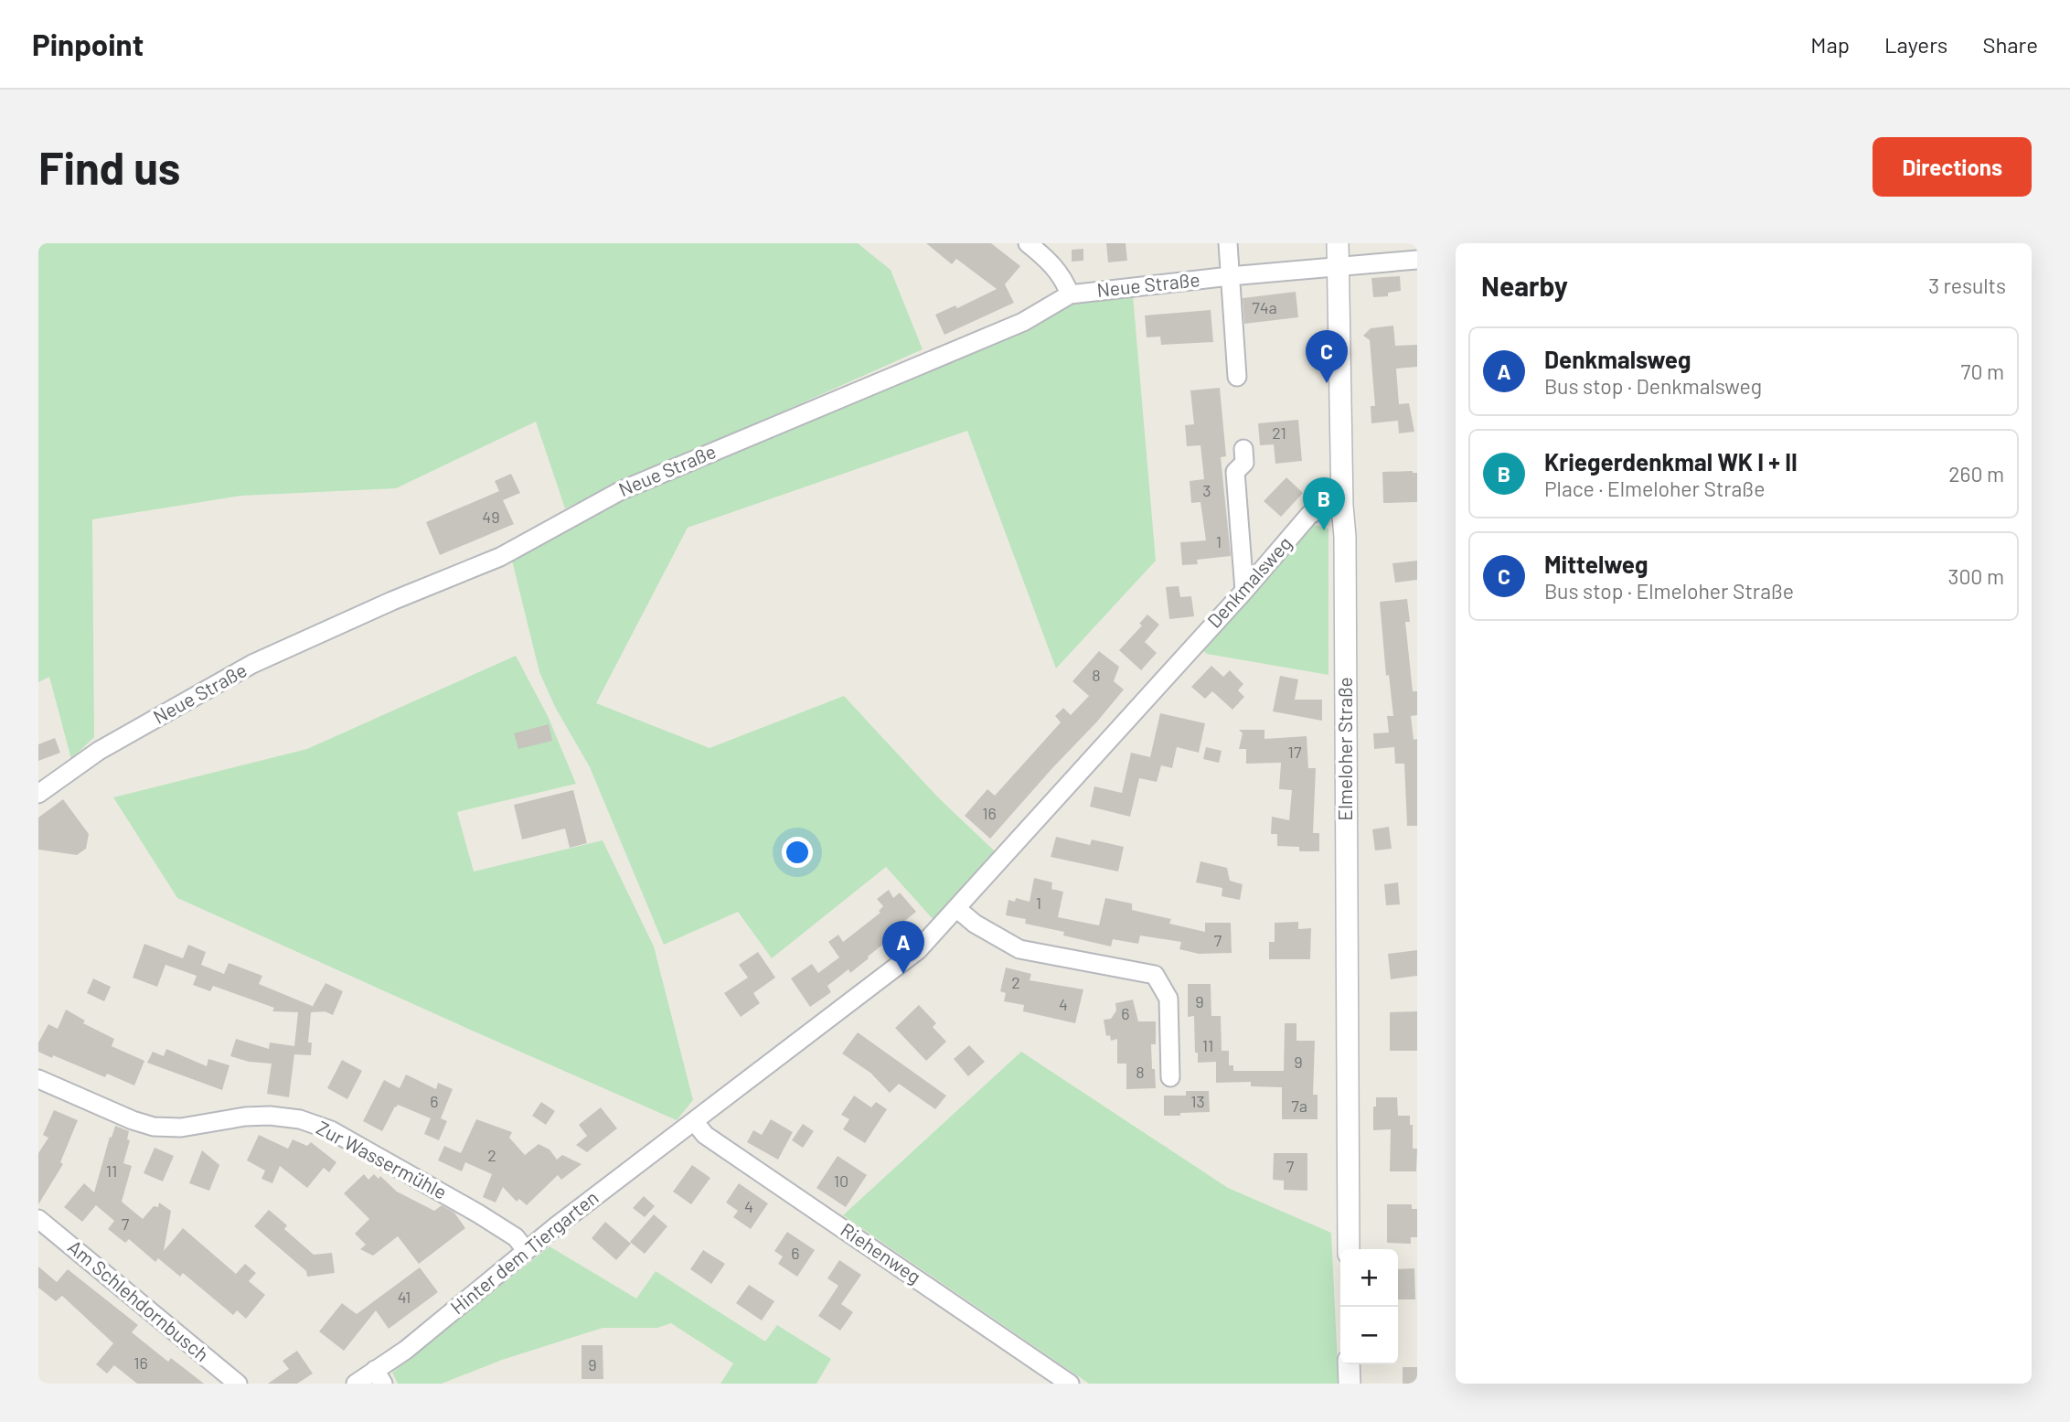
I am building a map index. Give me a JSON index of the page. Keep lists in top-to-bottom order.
{
  "streets": {
    "street": [
      "Neue Straße",
      "Denkmalsweg",
      "Elmeloher Straße",
      "Zur Wassermühle",
      "Hinter dem Tiergarten",
      "Riehenweg",
      "Am Schlehdornbusch"
    ]
  },
  "crossings": [
    ["Neue Straße", "Elmeloher Straße"],
    ["Denkmalsweg", "Elmeloher Straße"],
    ["Denkmalsweg", "Hinter dem Tiergarten"],
    ["Denkmalsweg", "Riehenweg"],
    ["Zur Wassermühle", "Hinter dem Tiergarten"],
    ["Hinter dem Tiergarten", "Riehenweg"]
  ],
  "house_numbers": [
    "74a",
    "21",
    "3",
    "49",
    "1",
    "8",
    "17",
    "16",
    "1",
    "7",
    "2",
    "9",
    "4",
    "6",
    "11",
    "9",
    "8",
    "6",
    "13",
    "7a",
    "2",
    "7",
    "11",
    "10",
    "4",
    "7",
    "6",
    "41",
    "16",
    "9"
  ],
  "page": {
    "header": "Pinpoint",
    "nav": ["Map", "Layers", "Share"],
    "buttons": "Directions",
    "title": "Find us",
    "heading": ["Nearby", "3 results"],
    "list": [
      {
        "mark": "A",
        "name": "Denkmalsweg",
        "note": "Bus stop · Denkmalsweg",
        "value": "70 m"
      },
      {
        "mark": "B",
        "name": "Kriegerdenkmal WK I + II",
        "note": "Place · Elmeloher Straße",
        "value": "260 m"
      },
      {
        "mark": "C",
        "name": "Mittelweg",
        "note": "Bus stop · Elmeloher Straße",
        "value": "300 m"
      }
    ],
    "pins": ["C", "B", "A"],
    "map_buttons": ["+", "−"]
  }
}
